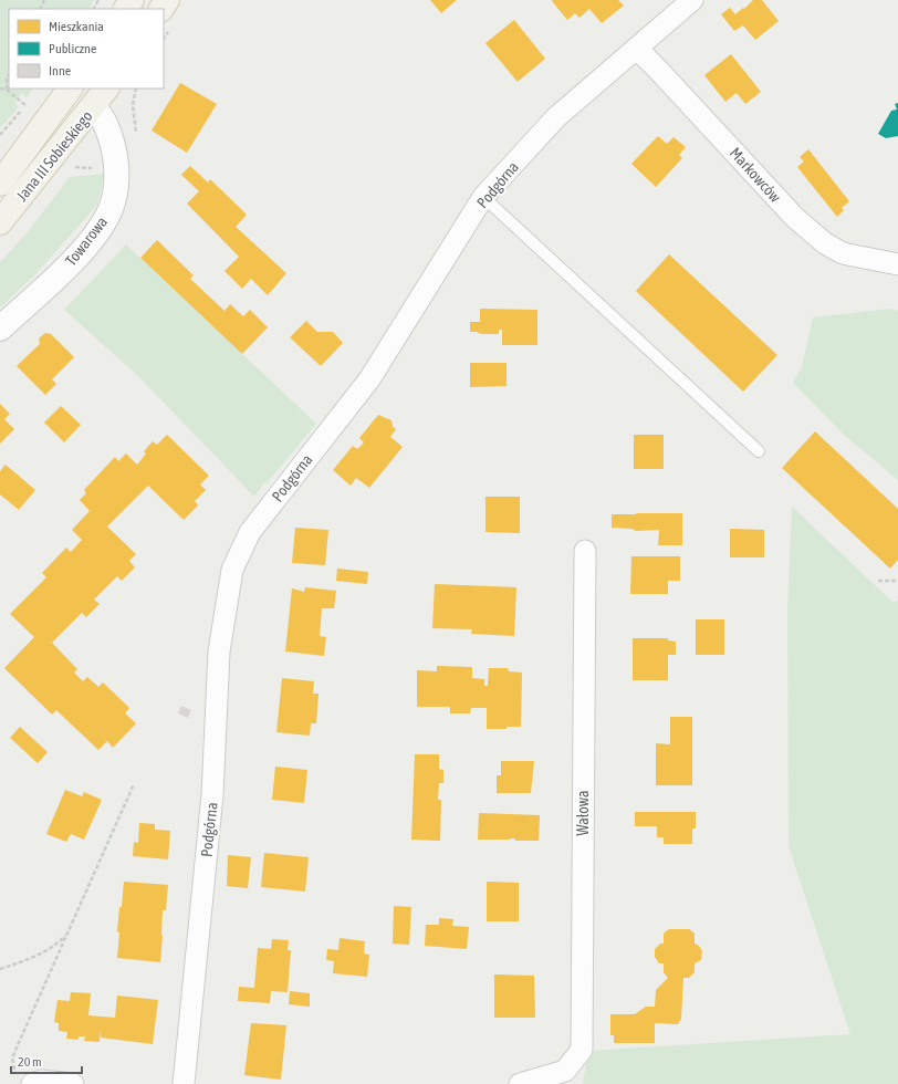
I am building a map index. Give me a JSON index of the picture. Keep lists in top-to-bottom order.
{
  "streets": {
    "main road": ["Jana III Sobieskiego"],
    "street": [
      "Markowców",
      "Podgórna",
      "Towarowa",
      "Wałowa"
    ]
  },
  "crossings": [
    ["Jana III Sobieskiego", "Towarowa"],
    ["Markowców", "Podgórna"]
  ],
  "legend": ["Mieszkania", "Publiczne", "Inne"],
  "scale_bar": "20 m"
}
